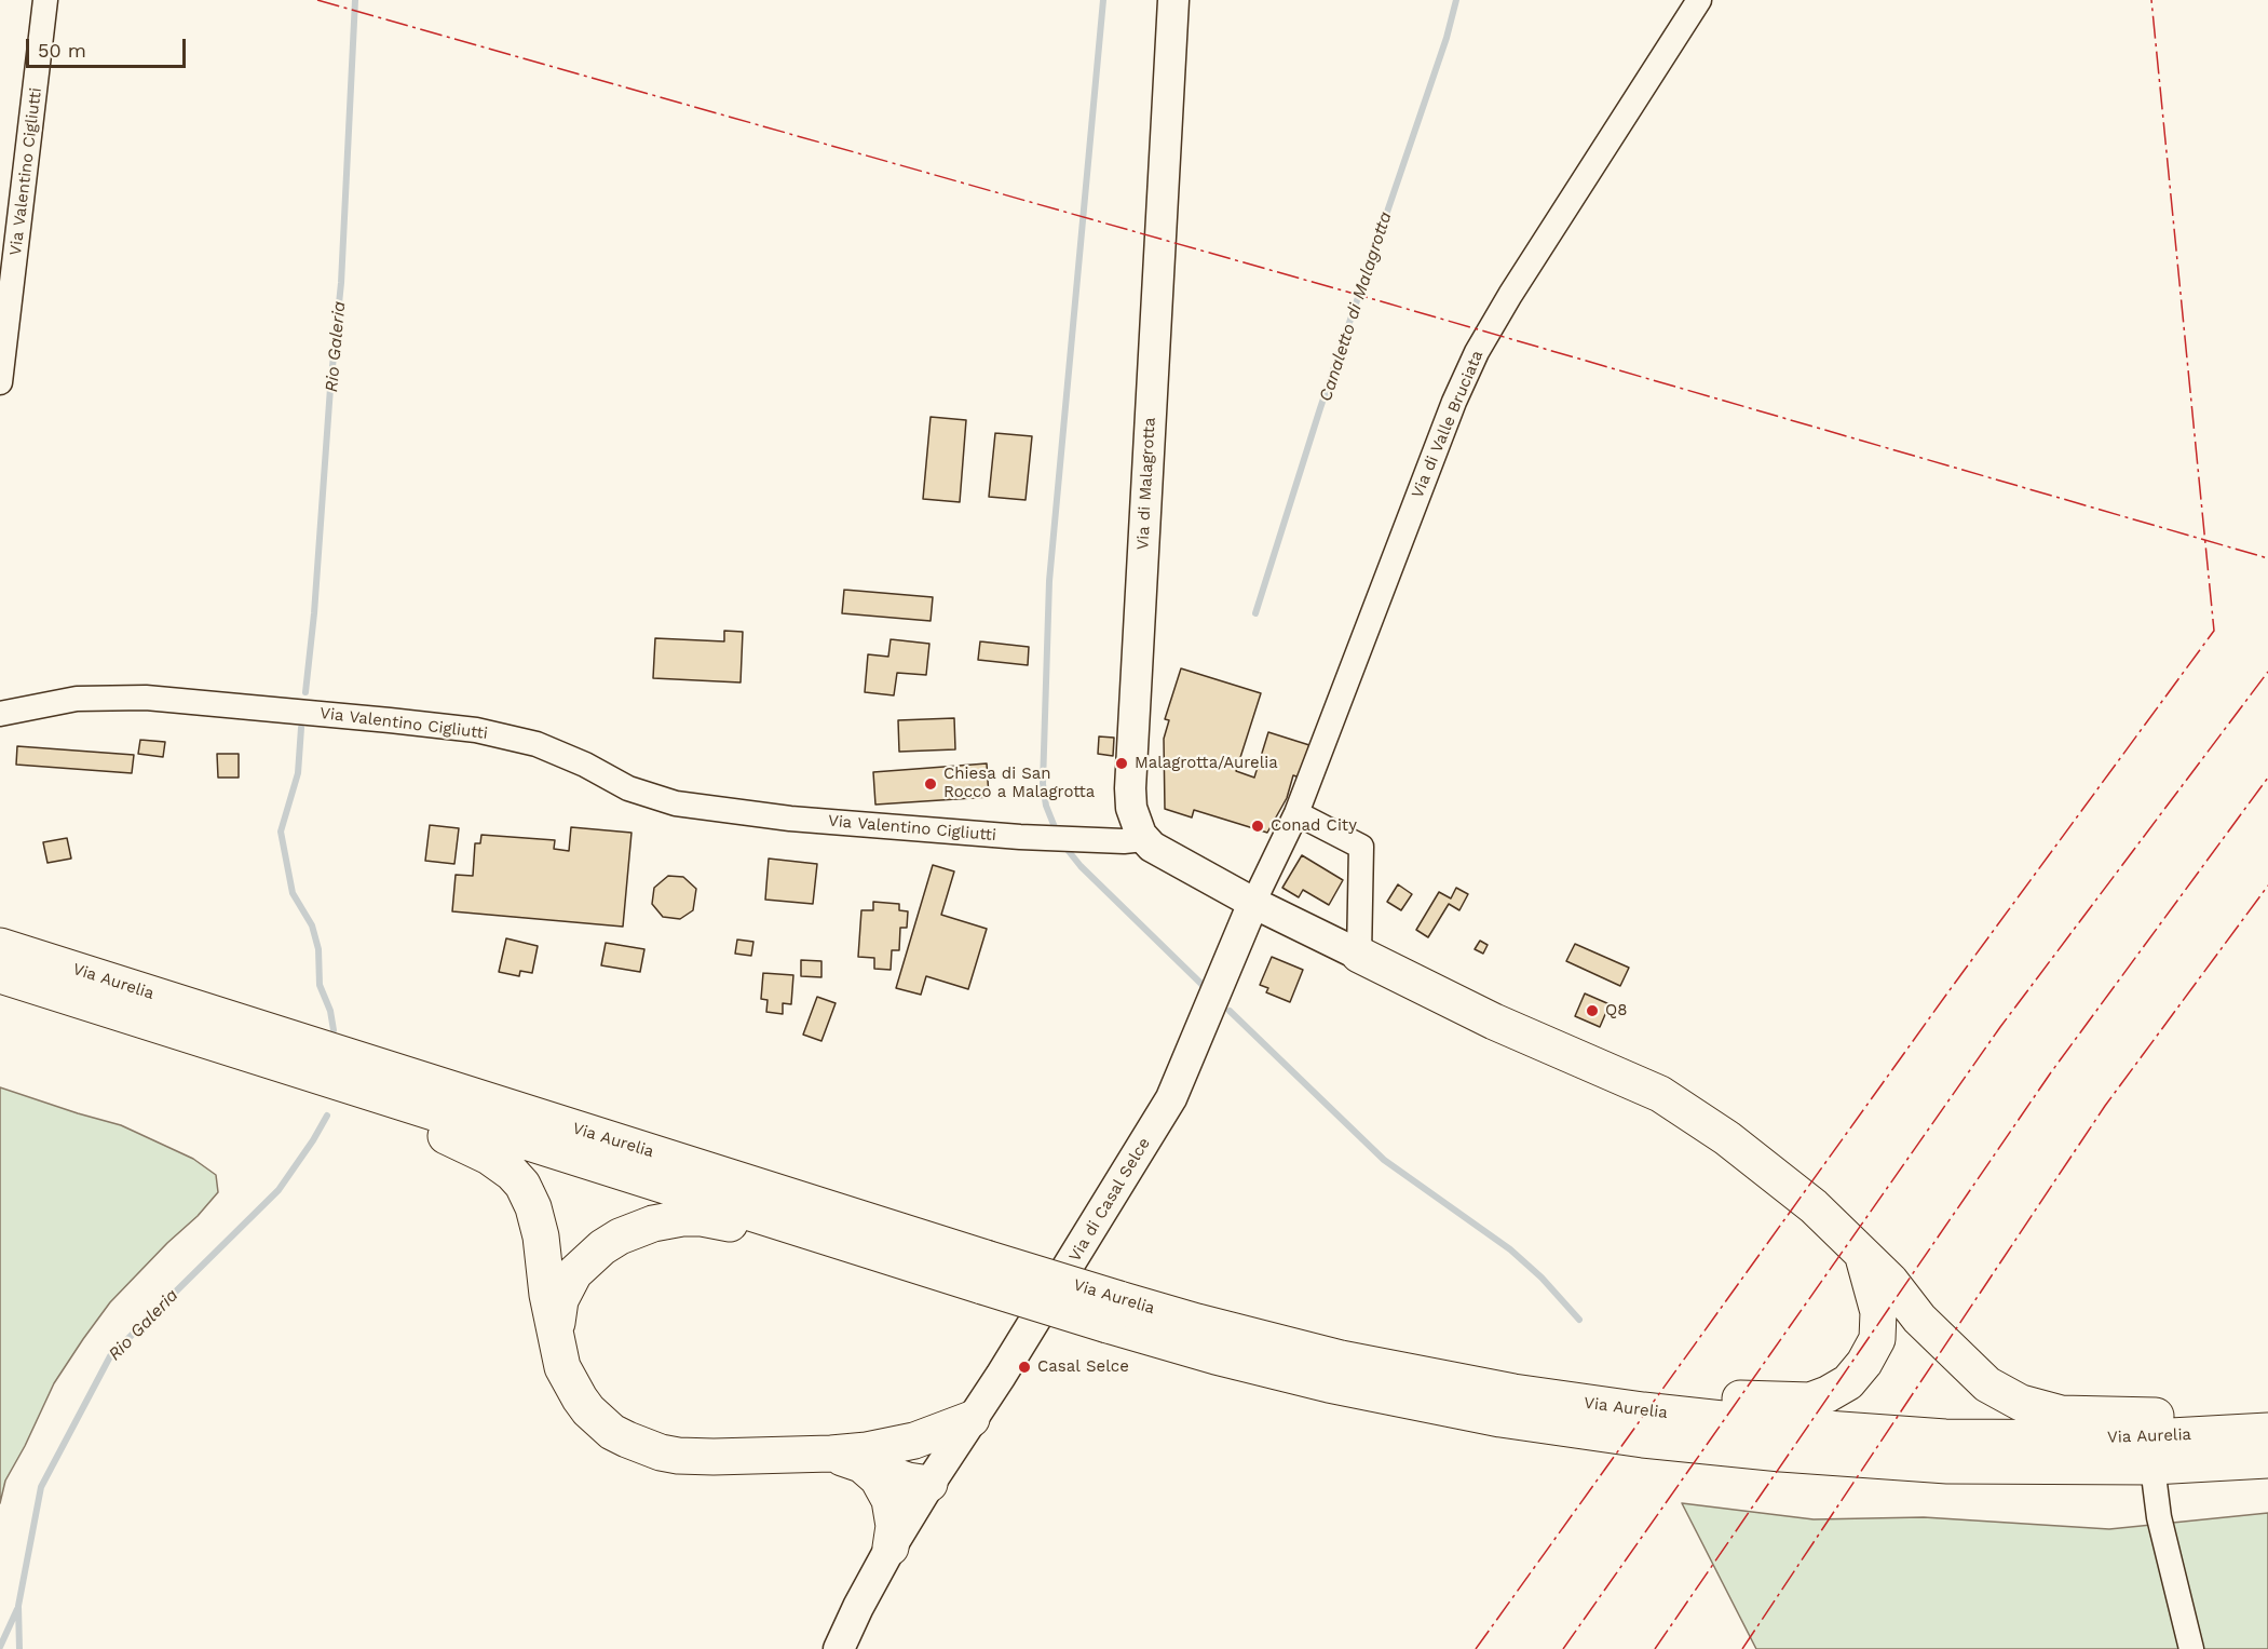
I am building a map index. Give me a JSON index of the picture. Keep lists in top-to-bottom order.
{
  "streets": {
    "highway": ["Via Aurelia"],
    "main road": ["Via di Malagrotta", "Via di Casal Selce"],
    "street": ["Via Valentino Cigliutti", "Via di Valle Bruciata"]
  },
  "crossings": [
    ["Via Valentino Cigliutti", "Via di Malagrotta"],
    ["Via di Valle Bruciata", "Via di Casal Selce"]
  ],
  "water": ["Canaletto di Malagrotta", "Rio Galeria"],
  "places": [
    "Malagrotta/Aurelia",
    "Chiesa di San Rocco a Malagrotta",
    "Conad City",
    "Q8",
    "Casal Selce"
  ],
  "scale_bar": "50 m"
}
